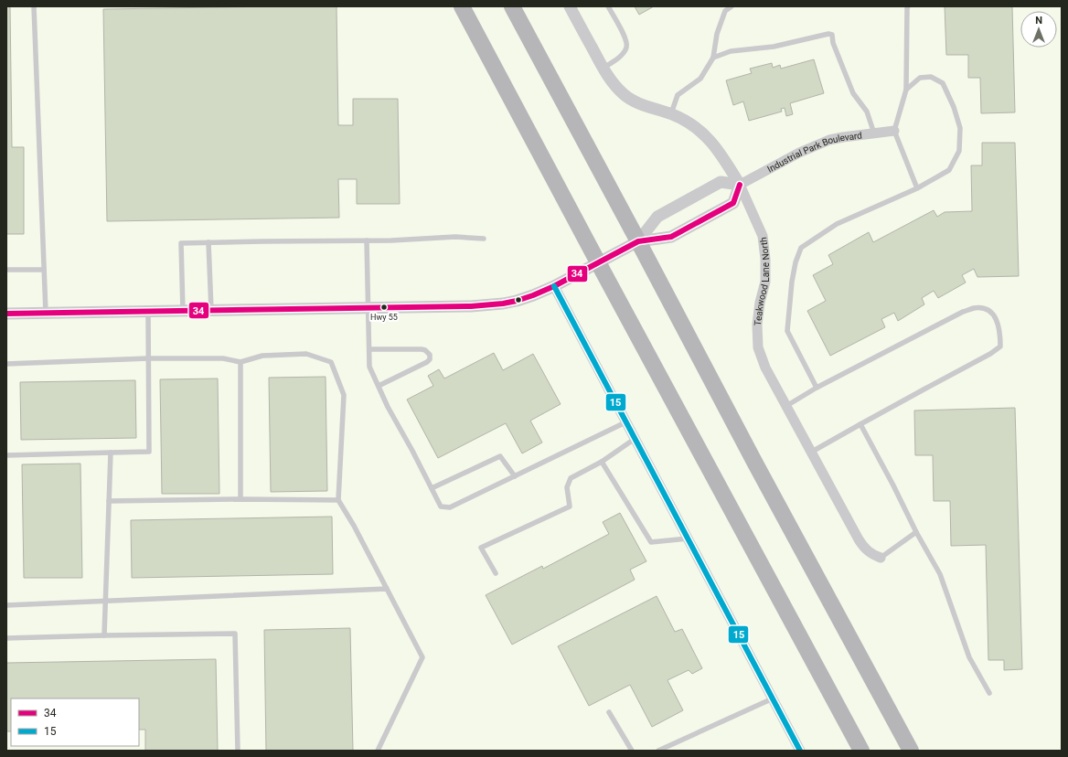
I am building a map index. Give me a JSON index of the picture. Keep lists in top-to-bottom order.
{
  "streets": {
    "street": ["Industrial Park Boulevard", "Teakwood Lane North"]
  },
  "crossings": [
    ["Industrial Park Boulevard", "Teakwood Lane North"]
  ],
  "places": ["Hwy 55"],
  "lines": ["transit line 34", "transit line 15"],
  "legend": ["34", "15"],
  "north": "top"
}
